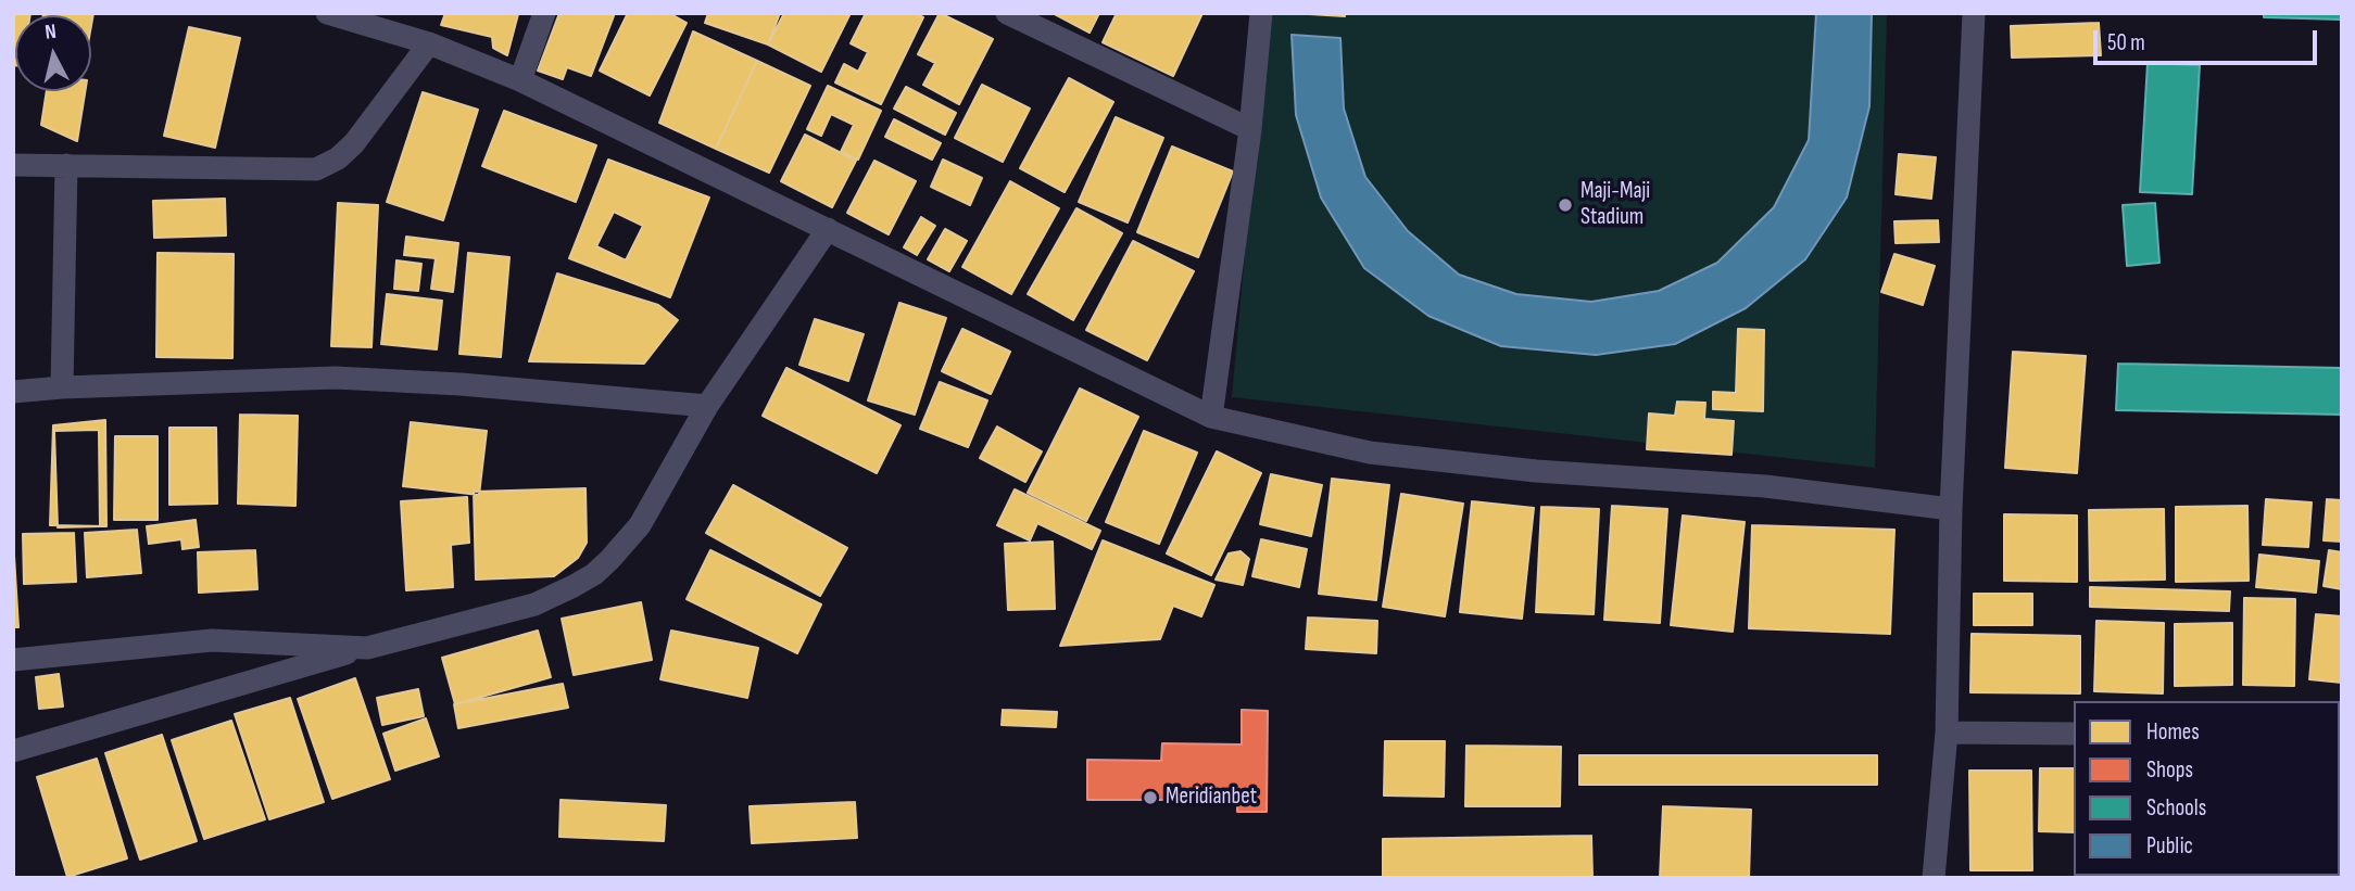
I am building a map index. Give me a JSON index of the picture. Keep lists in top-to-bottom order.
{
  "places": ["Maji-Maji Stadium", "Meridianbet"],
  "legend": [
    "Homes",
    "Shops",
    "Schools",
    "Public"
  ],
  "scale_bar": "50 m",
  "north": "top"
}
